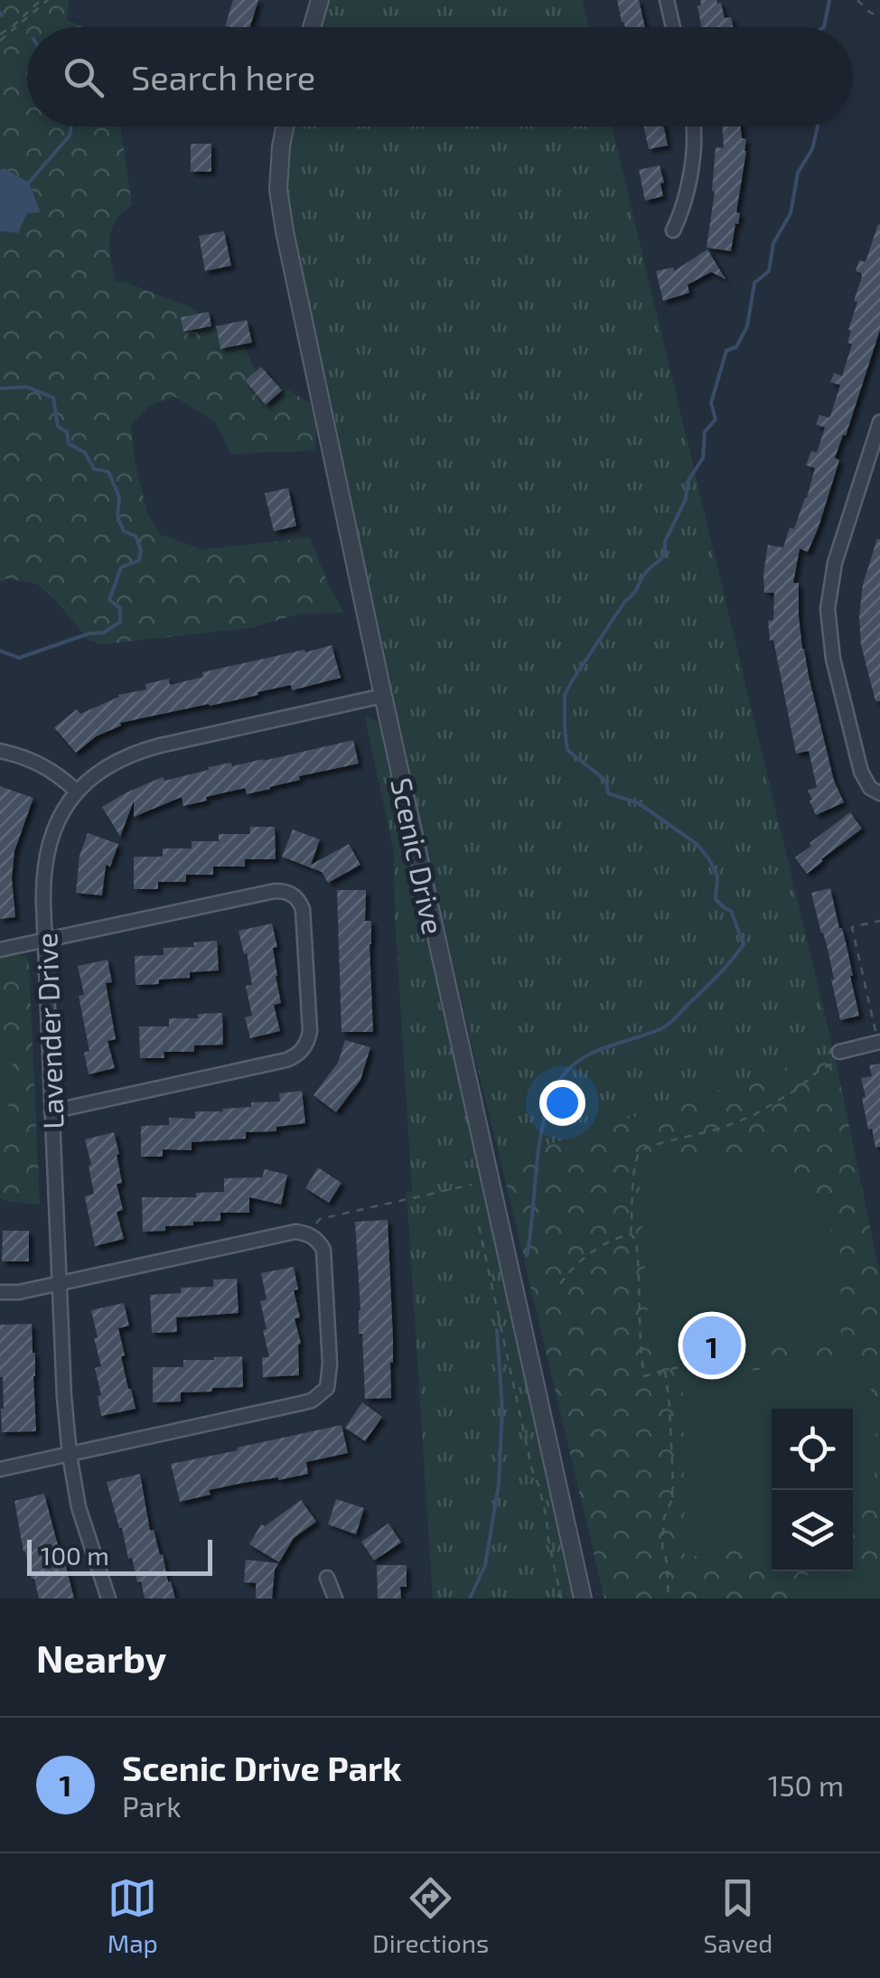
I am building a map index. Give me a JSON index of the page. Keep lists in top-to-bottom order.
{
  "streets": {
    "street": ["Scenic Drive", "Lavender Drive"]
  },
  "crossings": [
    ["Scenic Drive", "Lavender Drive"]
  ],
  "scale_bar": "100 m",
  "page": {
    "search": "Search here",
    "pins": "1",
    "scale": "100 m",
    "heading": "Nearby",
    "list": [
      {
        "mark": "1",
        "name": "Scenic Drive Park",
        "note": "Park",
        "value": "150 m"
      }
    ],
    "nav": ["Map", "Directions", "Saved"]
  }
}
